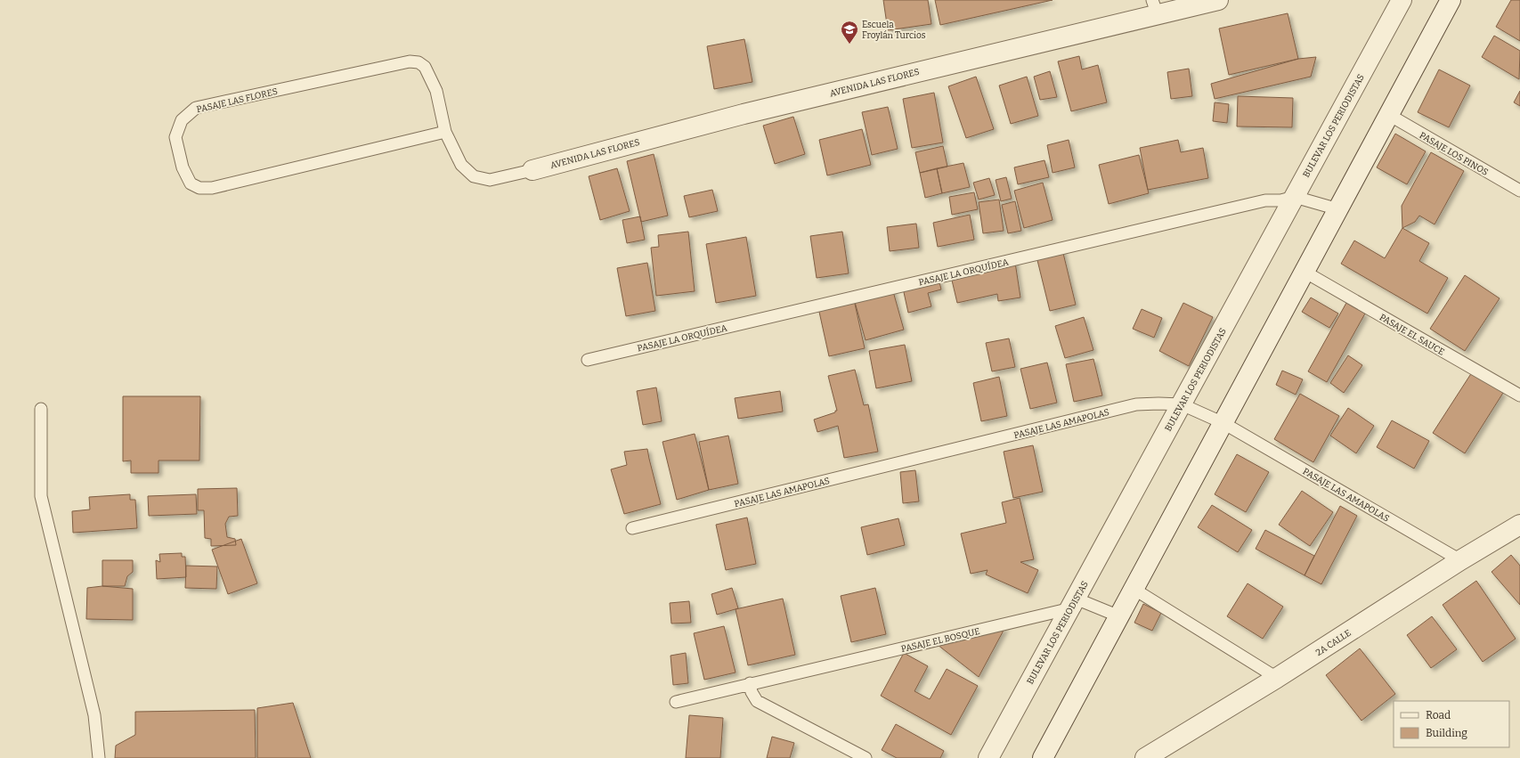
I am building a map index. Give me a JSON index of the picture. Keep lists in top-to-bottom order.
{
  "streets": {
    "street": ["AVENIDA LAS FLORES", "BULEVAR LOS PERIODISTAS", "2A CALLE"],
    "lane": [
      "PASAJE LAS FLORES",
      "PASAJE LOS PINOS",
      "PASAJE LA ORQUÍDEA",
      "PASAJE EL SAUCE",
      "PASAJE LAS AMAPOLAS",
      "PASAJE EL BOSQUE"
    ]
  },
  "crossings": [
    ["AVENIDA LAS FLORES", "PASAJE LAS FLORES"],
    ["BULEVAR LOS PERIODISTAS", "PASAJE LA ORQUÍDEA"],
    ["BULEVAR LOS PERIODISTAS", "PASAJE LAS AMAPOLAS"],
    ["BULEVAR LOS PERIODISTAS", "PASAJE EL BOSQUE"],
    ["PASAJE LAS AMAPOLAS", "2A CALLE"]
  ],
  "places": {
    "school or university": ["Escuela Froylán Turcios"]
  },
  "legend": ["Road", "Building"]
}
